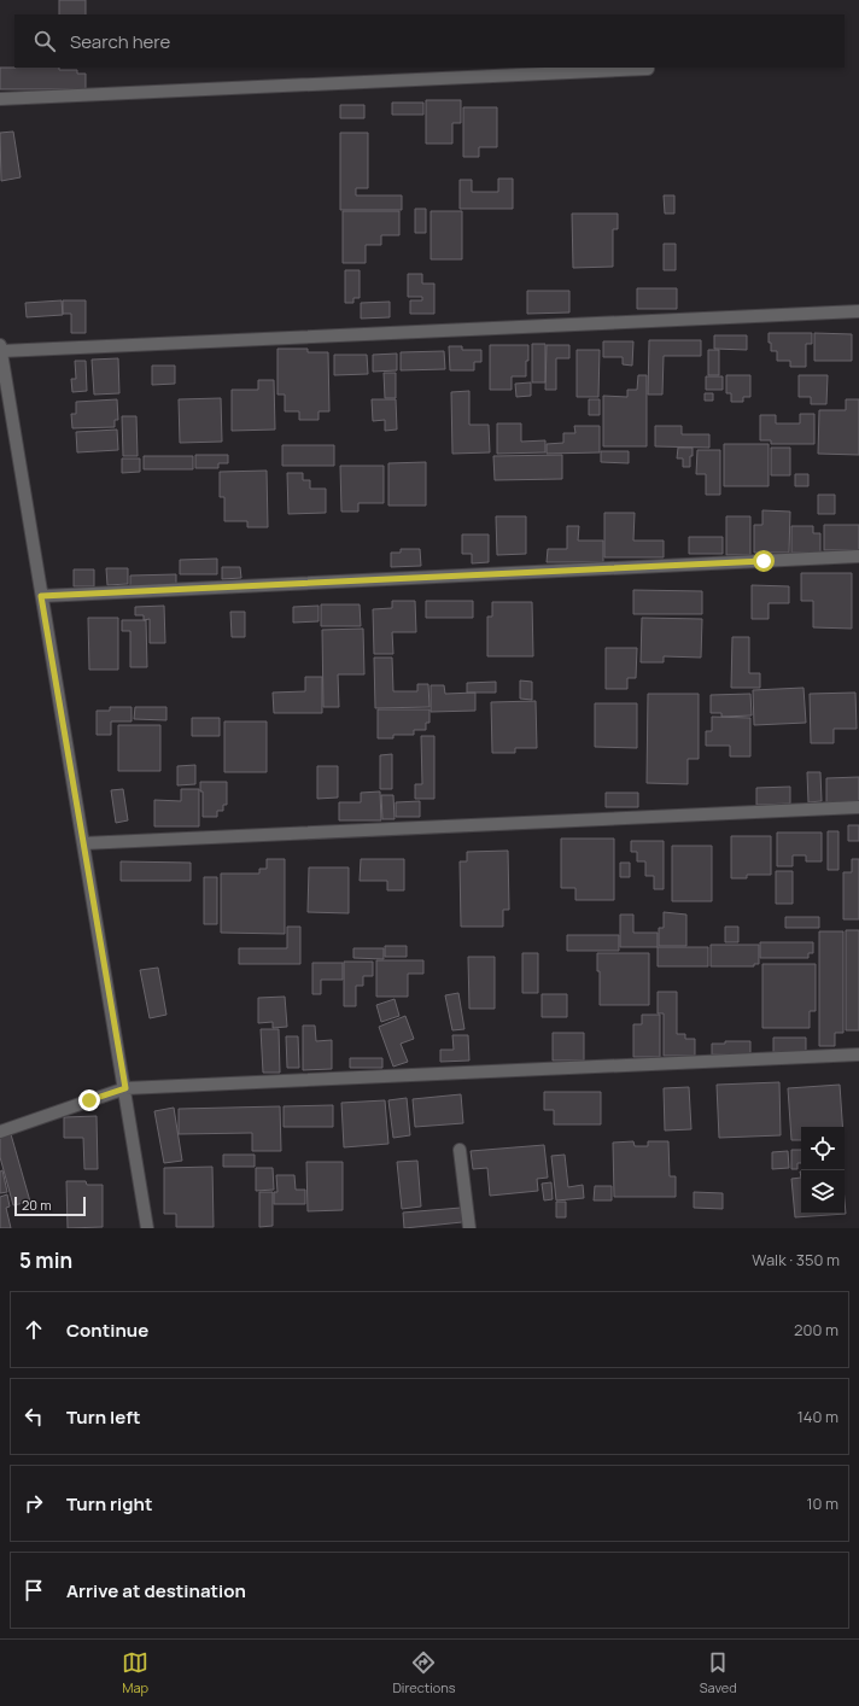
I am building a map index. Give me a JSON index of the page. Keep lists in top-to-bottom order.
{
  "scale_bar": "20 m",
  "page": {
    "search": "Search here",
    "scale": "20 m",
    "heading": ["5 min", "Walk · 350 m"],
    "list": [
      ["Continue", "200 m"],
      ["Turn left", "140 m"],
      ["Turn right", "10 m"],
      "Arrive at destination"
    ],
    "nav": ["Map", "Directions", "Saved"]
  }
}
